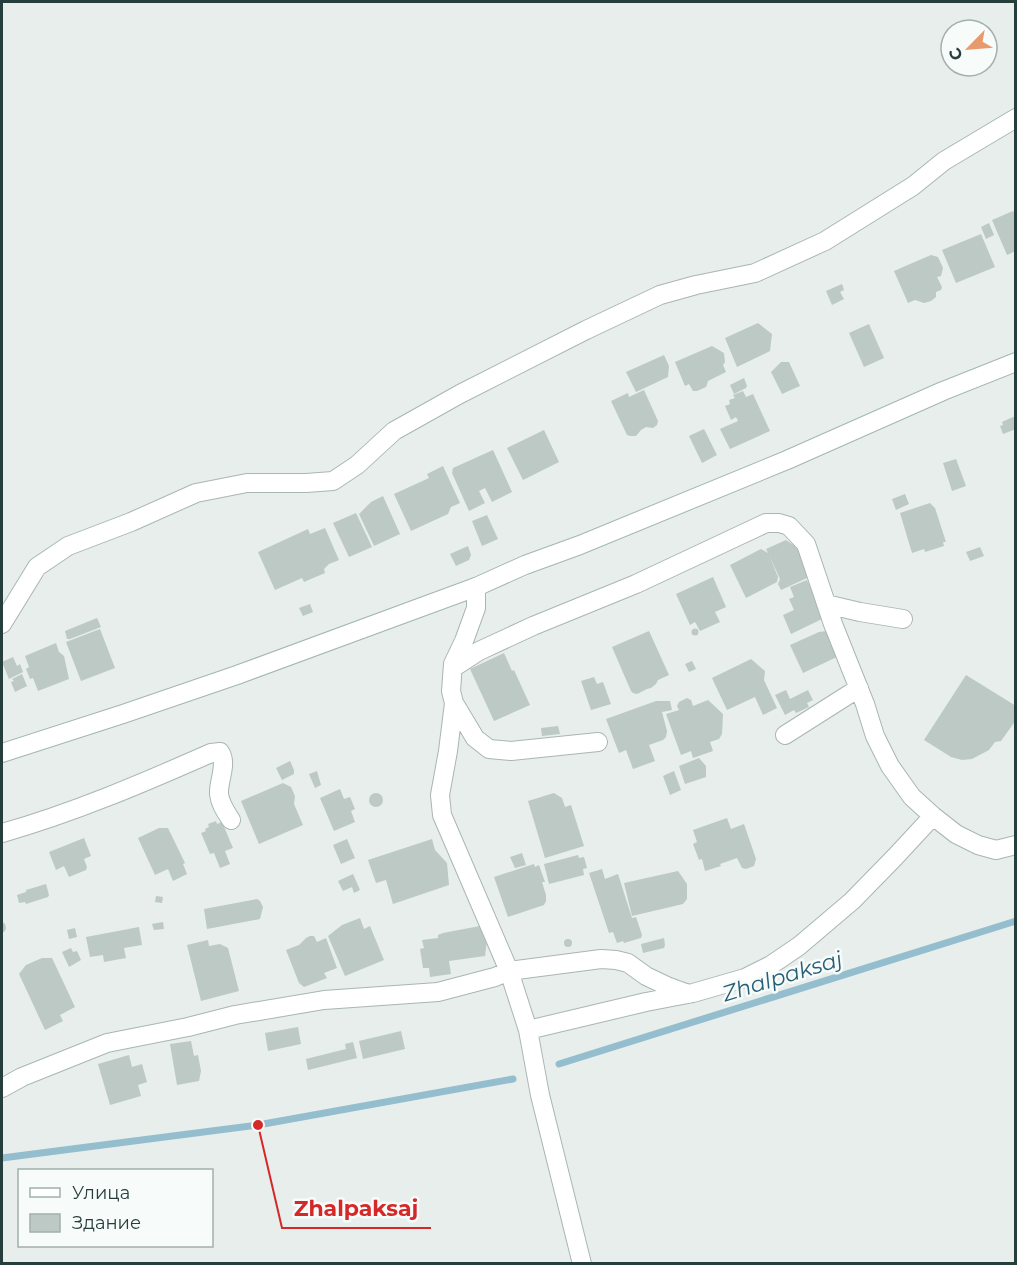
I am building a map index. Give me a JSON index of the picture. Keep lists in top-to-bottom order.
{
  "water": ["Zhalpaksaj"],
  "places": ["Zhalpaksaj"],
  "legend": ["Улица", "Здание"],
  "north": "bottom left"
}
